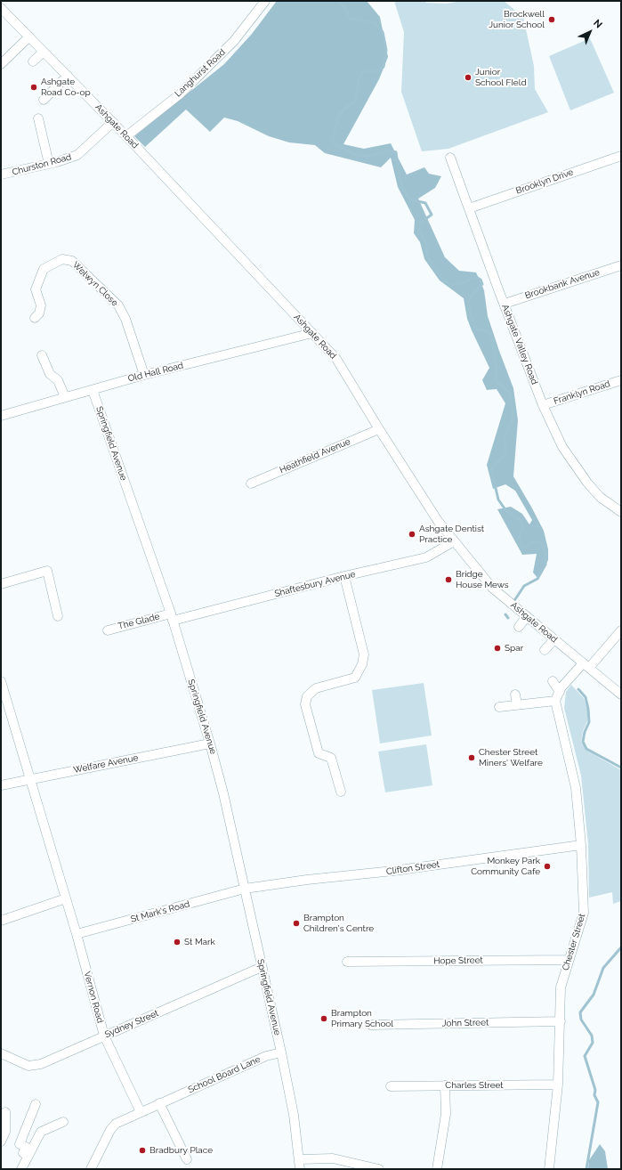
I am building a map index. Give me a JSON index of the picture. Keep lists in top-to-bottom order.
{
  "streets": {
    "street": [
      "Langhurst Road",
      "Ashgate Road",
      "Churston Road",
      "Brooklyn Drive",
      "Welwyn Close",
      "Brookbank Avenue",
      "Ashgate Valley Road",
      "Old Hall Road",
      "Franklyn Road",
      "Springfield Avenue",
      "Heathfield Avenue",
      "Shaftesbury Avenue",
      "The Glade",
      "Welfare Avenue",
      "Clifton Street",
      "St Mark's Road",
      "Chester Street",
      "Hope Street",
      "Vernon Road",
      "John Street",
      "Sydney Street",
      "School Board Lane",
      "Charles Street"
    ]
  },
  "crossings": [
    ["Langhurst Road", "Ashgate Road"],
    ["Ashgate Road", "Churston Road"],
    ["Ashgate Road", "Old Hall Road"],
    ["Ashgate Road", "Heathfield Avenue"],
    ["Ashgate Road", "Shaftesbury Avenue"],
    ["Brooklyn Drive", "Ashgate Valley Road"],
    ["Welwyn Close", "Old Hall Road"],
    ["Brookbank Avenue", "Ashgate Valley Road"],
    ["Ashgate Valley Road", "Franklyn Road"],
    ["Old Hall Road", "Springfield Avenue"],
    ["Springfield Avenue", "Shaftesbury Avenue"],
    ["Springfield Avenue", "The Glade"],
    ["Springfield Avenue", "Welfare Avenue"],
    ["Springfield Avenue", "Clifton Street"],
    ["Springfield Avenue", "St Mark's Road"],
    ["Springfield Avenue", "Sydney Street"],
    ["Springfield Avenue", "School Board Lane"],
    ["Shaftesbury Avenue", "The Glade"],
    ["Welfare Avenue", "Vernon Road"],
    ["Clifton Street", "St Mark's Road"],
    ["Clifton Street", "Chester Street"],
    ["St Mark's Road", "Vernon Road"],
    ["Chester Street", "Hope Street"],
    ["Chester Street", "John Street"],
    ["Chester Street", "Charles Street"],
    ["Vernon Road", "Sydney Street"],
    ["Vernon Road", "School Board Lane"]
  ],
  "places": [
    "Brockwell Junior School",
    "Junior School FIeld",
    "Ashgate Road Co-op",
    "Ashgate Dentist Practice",
    "Bridge House Mews",
    "Spar",
    "Chester Street Miners' Welfare",
    "Monkey Park Community Cafe",
    "Brampton Children's Centre",
    "St Mark",
    "Brampton Primary School",
    "Bradbury Place"
  ],
  "north": "top right"
}
